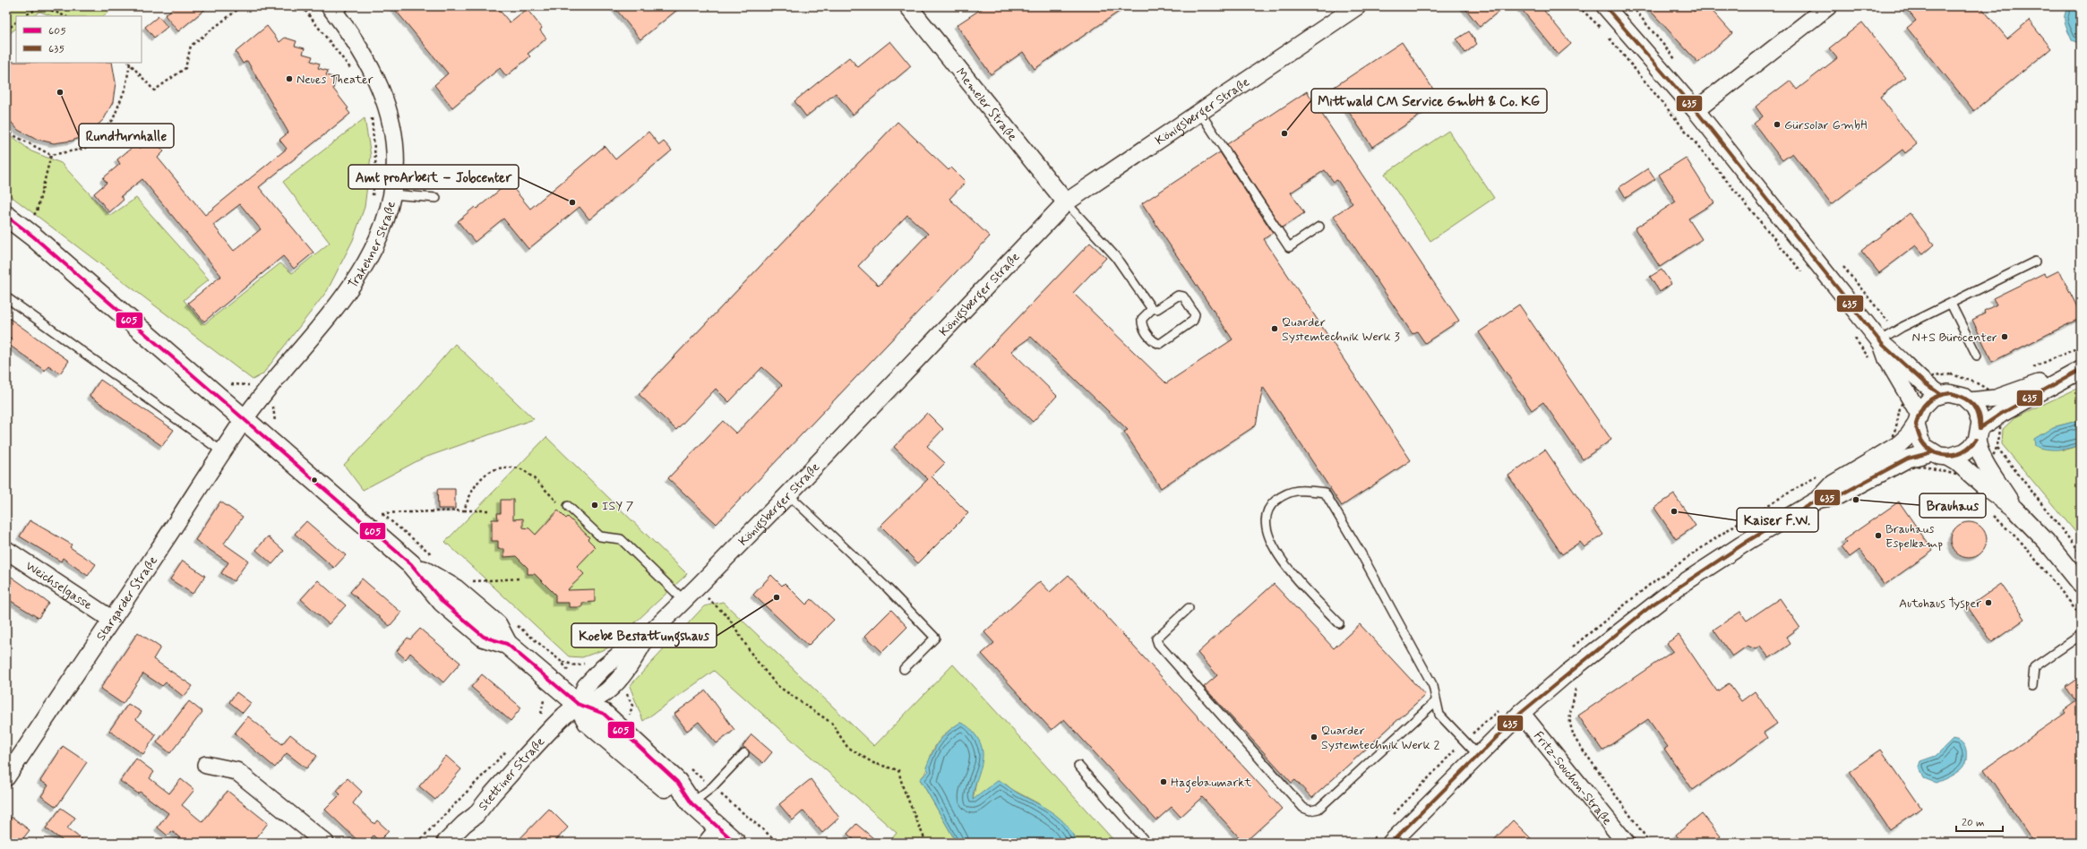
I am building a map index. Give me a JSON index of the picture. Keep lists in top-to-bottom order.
{
  "streets": {
    "street": [
      "Memeler Straße",
      "Königsberger Straße",
      "Trakehner Straße",
      "Weichselgasse",
      "Stargarder Straße",
      "Stettiner Straße",
      "Fritz-Souchon-Straße"
    ]
  },
  "crossings": [
    ["Memeler Straße", "Königsberger Straße"],
    ["Königsberger Straße", "Stettiner Straße"],
    ["Trakehner Straße", "Stargarder Straße"],
    ["Weichselgasse", "Stargarder Straße"]
  ],
  "places": [
    "Neues Theater",
    "Rundturnhalle",
    "Gürsolar GmbH",
    "Mittwald CM Service GmbH & Co. KG",
    "Amt proArbeit – Jobcenter",
    "Quarder Systemtechnik Werk 3",
    "N+S Bürocenter",
    "Brauhaus",
    "ISY 7",
    "Kaiser F.W.",
    "Brauhaus Espelkamp",
    "Koebe Bestattungshaus",
    "Autohaus Tysper",
    "Quarder Systemtechnik Werk 2",
    "Hagebaumarkt"
  ],
  "lines": ["transit line 635", "transit line 605"],
  "legend": ["605", "635"],
  "scale_bar": "20 m"
}
